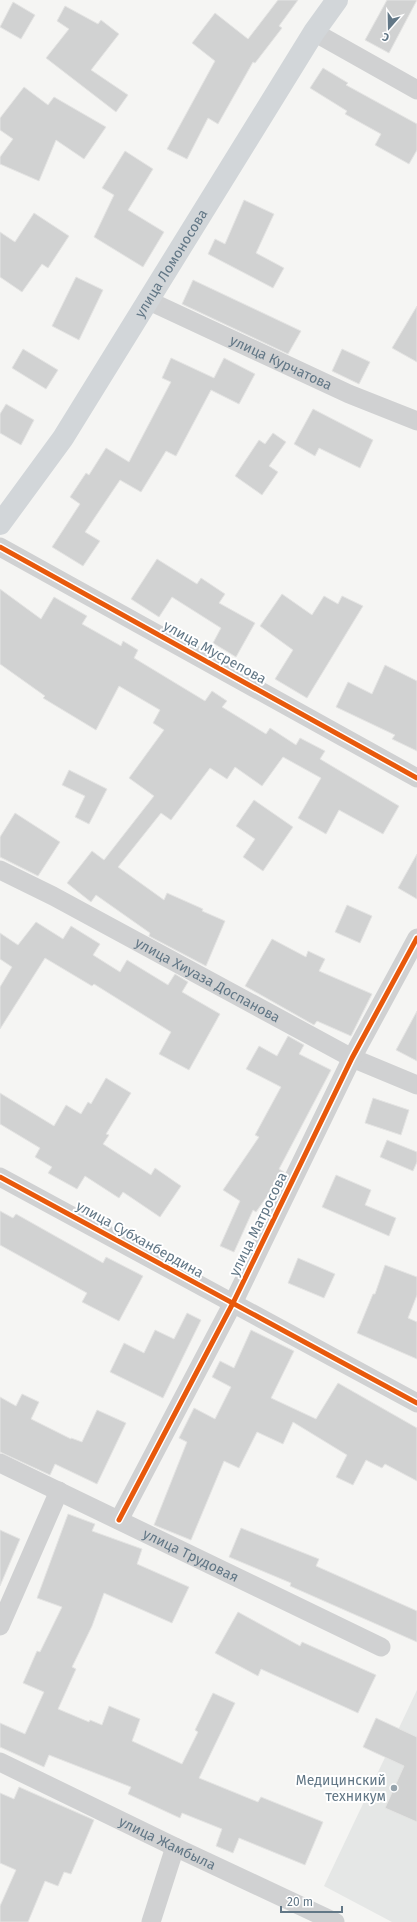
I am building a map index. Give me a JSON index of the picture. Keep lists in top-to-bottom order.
{
  "streets": {
    "main road": ["улица Ломоносова"],
    "street": [
      "улица Курчатова",
      "улица Мусрепова",
      "улица Хиуаза Доспанова",
      "улица Матросова",
      "улица Субханбердина",
      "улица Трудовая",
      "улица Жамбыла"
    ]
  },
  "crossings": [
    ["улица Ломоносова", "улица Курчатова"],
    ["улица Хиуаза Доспанова", "улица Матросова"],
    ["улица Матросова", "улица Субханбердина"],
    ["улица Матросова", "улица Трудовая"]
  ],
  "places": ["Медицинский техникум"],
  "scale_bar": "20 m",
  "north": "bottom"
}
